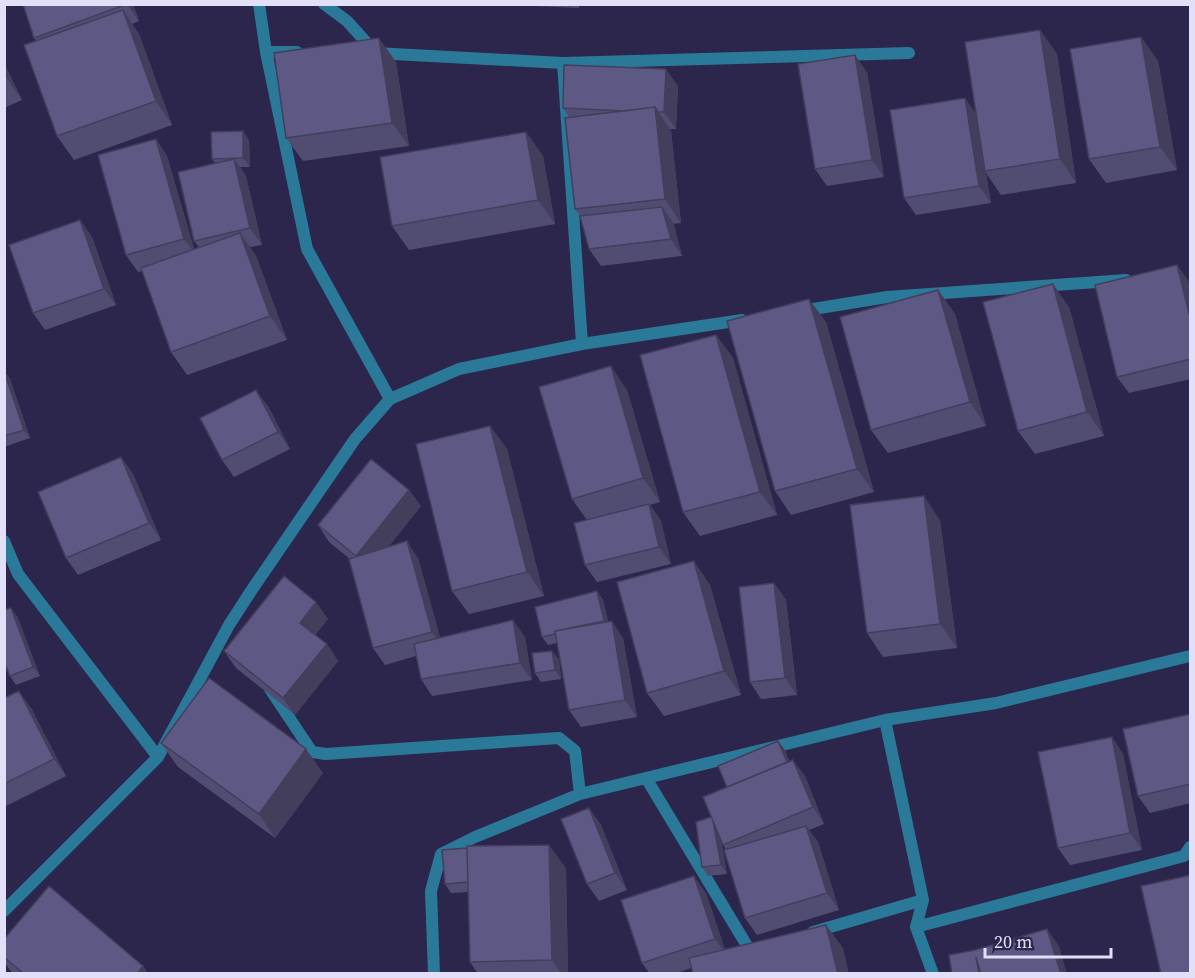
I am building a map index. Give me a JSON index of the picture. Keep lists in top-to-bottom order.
{
  "scale_bar": "20 m"
}
